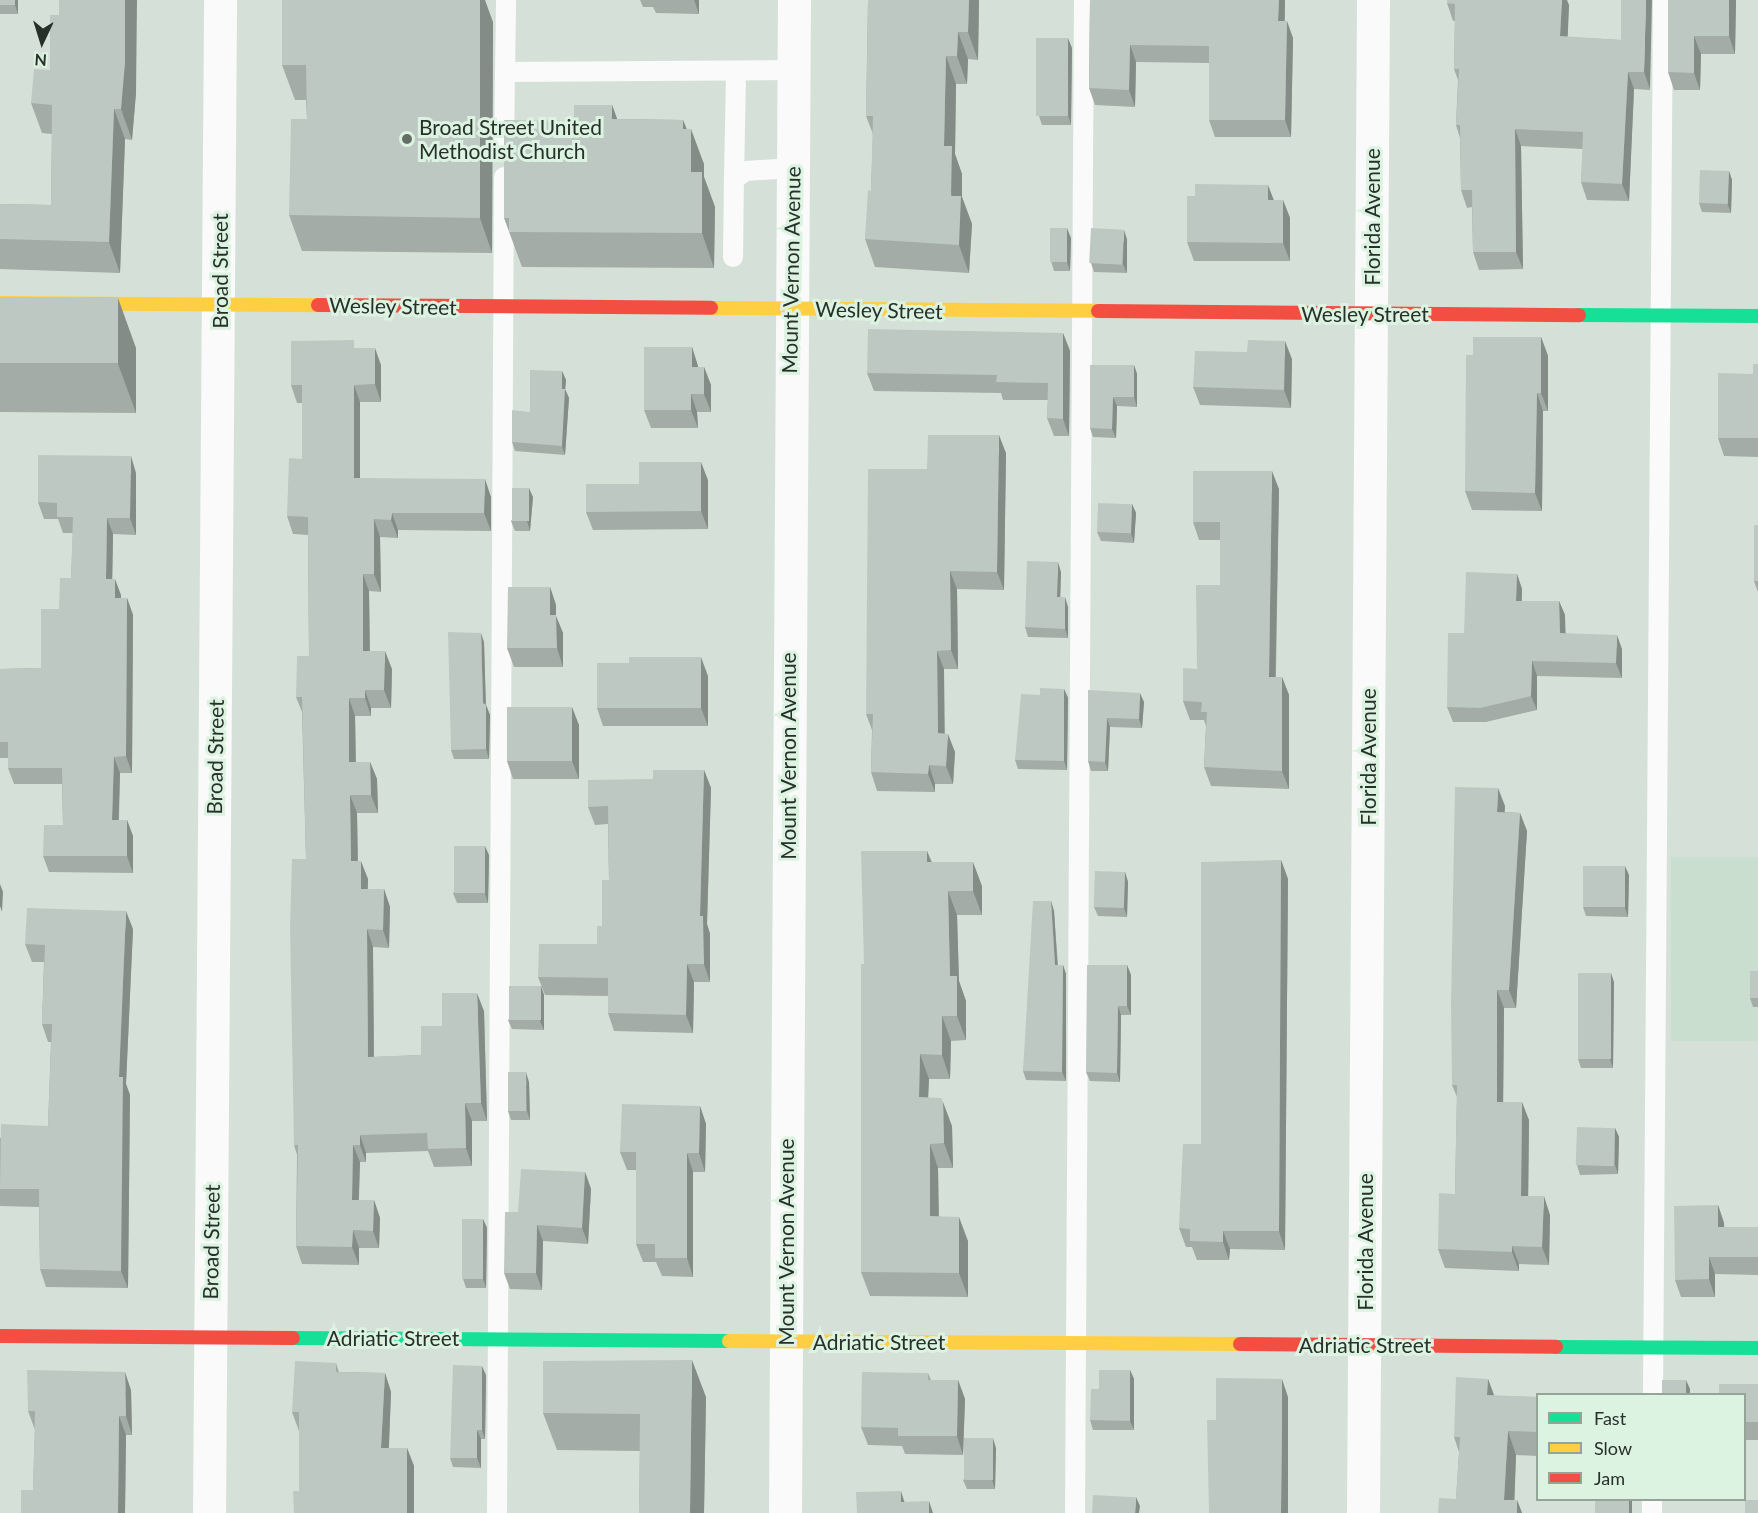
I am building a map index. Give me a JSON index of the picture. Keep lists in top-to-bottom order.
{
  "streets": {
    "street": [
      "Florida Avenue",
      "Mount Vernon Avenue",
      "Broad Street",
      "Wesley Street",
      "Adriatic Street"
    ]
  },
  "crossings": [
    ["Florida Avenue", "Wesley Street"],
    ["Florida Avenue", "Adriatic Street"],
    ["Mount Vernon Avenue", "Wesley Street"],
    ["Mount Vernon Avenue", "Adriatic Street"],
    ["Broad Street", "Wesley Street"],
    ["Broad Street", "Adriatic Street"]
  ],
  "places": ["Broad Street United Methodist Church"],
  "legend": ["Fast", "Slow", "Jam"],
  "north": "bottom"
}
